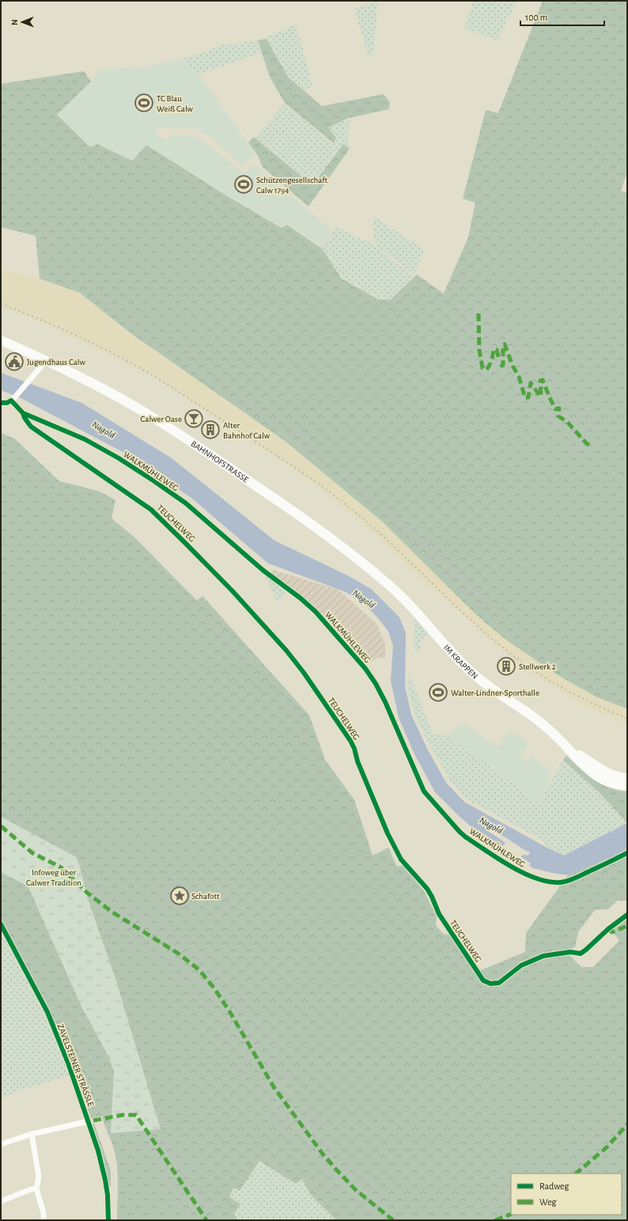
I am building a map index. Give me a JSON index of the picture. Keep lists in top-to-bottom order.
{
  "streets": {
    "main road": ["BAHNHOFSTRASSE", "IM KRAPPEN"],
    "street": ["WALKMÜHLEWEG", "TEUCHELWEG", "ZAVELSTEINER STRÄSSLE"]
  },
  "crossings": [
    ["BAHNHOFSTRASSE", "IM KRAPPEN"],
    ["WALKMÜHLEWEG", "TEUCHELWEG"]
  ],
  "water": ["Nagold"],
  "parks": ["Infoweg über Calwer Tradition"],
  "places": {
    "sports": ["TC Blau Weiß Calw", "Schützengesellschaft Calw 1794", "Walter-Lindner-Sporthalle"],
    "public building": ["Jugendhaus Calw"],
    "bar": ["Calwer Oase"],
    "building": ["Alter Bahnhof Calw", "Stellwerk 2"],
    "place": ["Schafott"]
  },
  "legend": ["Radweg", "Weg"],
  "scale_bar": "100 m",
  "north": "left"
}
